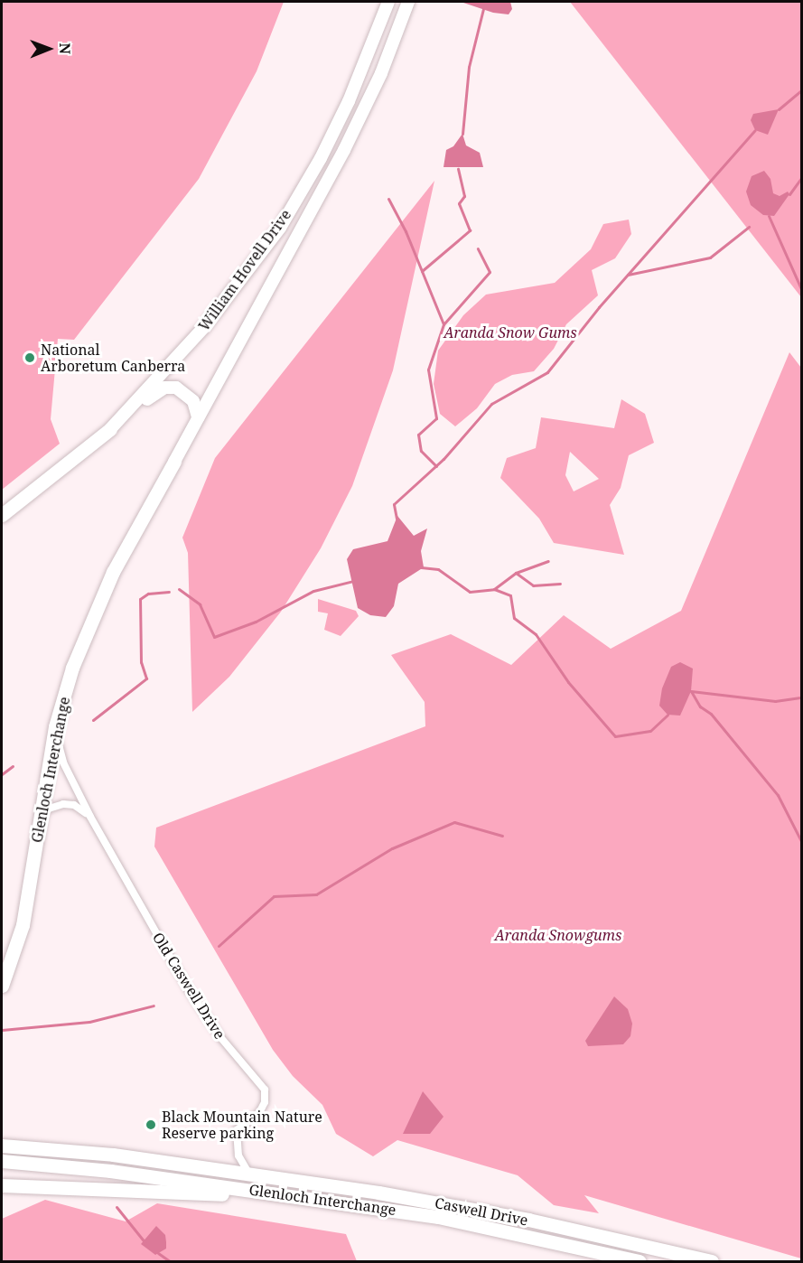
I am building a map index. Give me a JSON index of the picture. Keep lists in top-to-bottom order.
{
  "streets": {
    "highway": ["Glenloch Interchange", "Caswell Drive"],
    "main road": ["William Hovell Drive"],
    "street": ["Old Caswell Drive"]
  },
  "crossings": [
    ["William Hovell Drive", "Glenloch Interchange"],
    ["Glenloch Interchange", "Old Caswell Drive"],
    ["Glenloch Interchange", "Caswell Drive"],
    ["Old Caswell Drive", "Caswell Drive"]
  ],
  "parks": ["Aranda Snow Gums", "Aranda Snowgums"],
  "places": ["National Arboretum Canberra", "Black Mountain Nature Reserve parking"],
  "north": "right"
}
